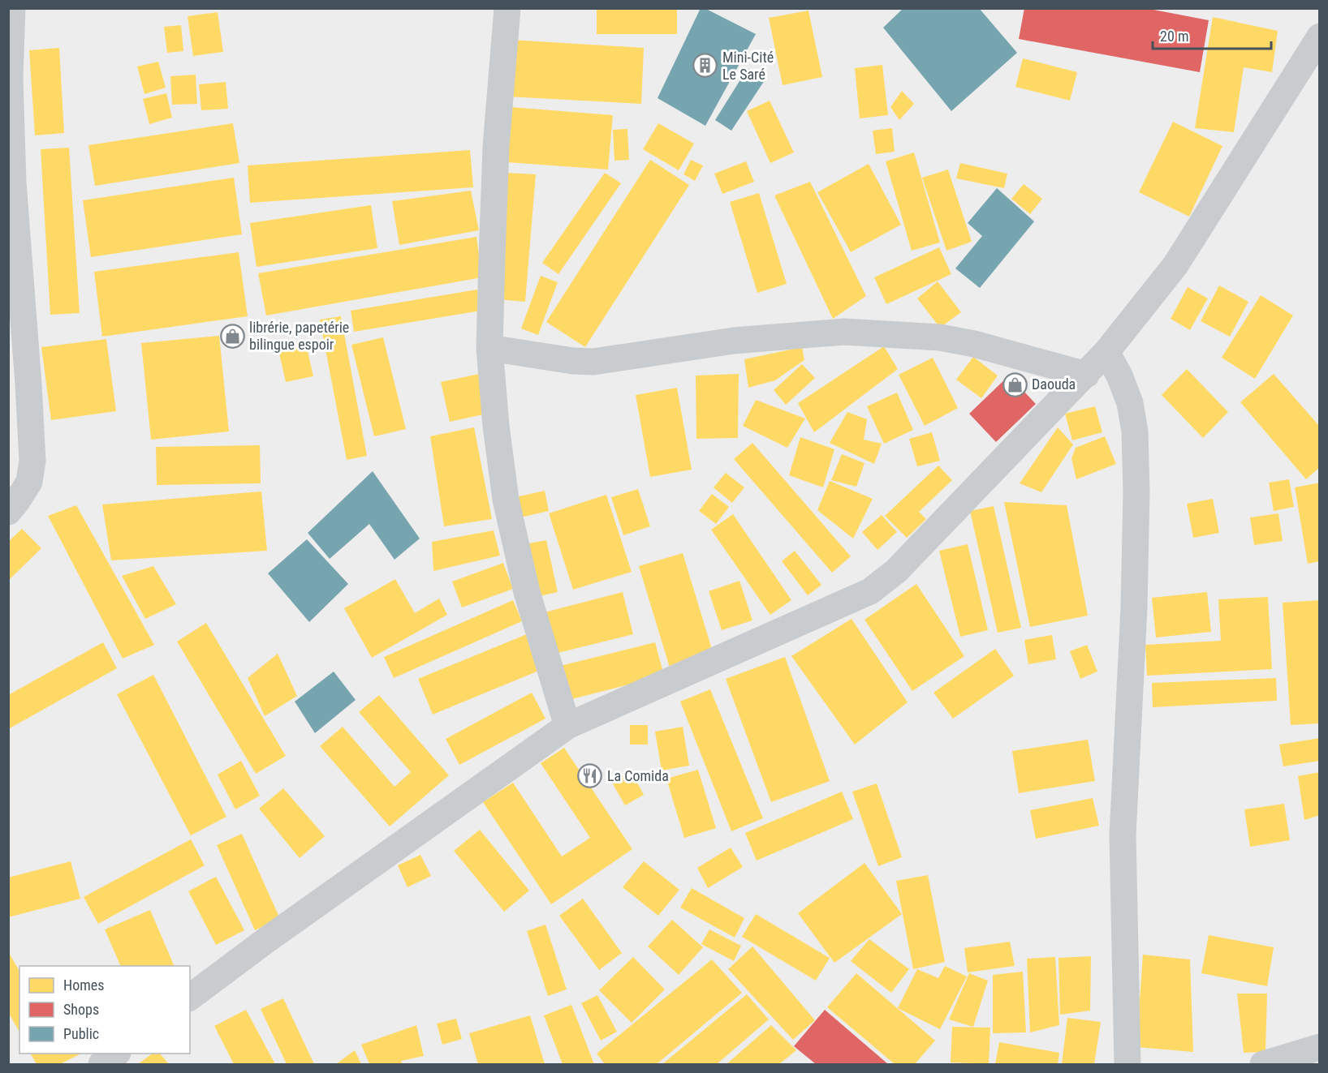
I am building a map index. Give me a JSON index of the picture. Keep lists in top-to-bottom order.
{
  "places": {
    "building": ["Mini-Cité Le Saré"],
    "shop": ["librérie, papetérie bilingue espoir", "Daouda"],
    "restaurant": ["La Comida"]
  },
  "legend": ["Homes", "Shops", "Public"],
  "scale_bar": "20 m"
}
